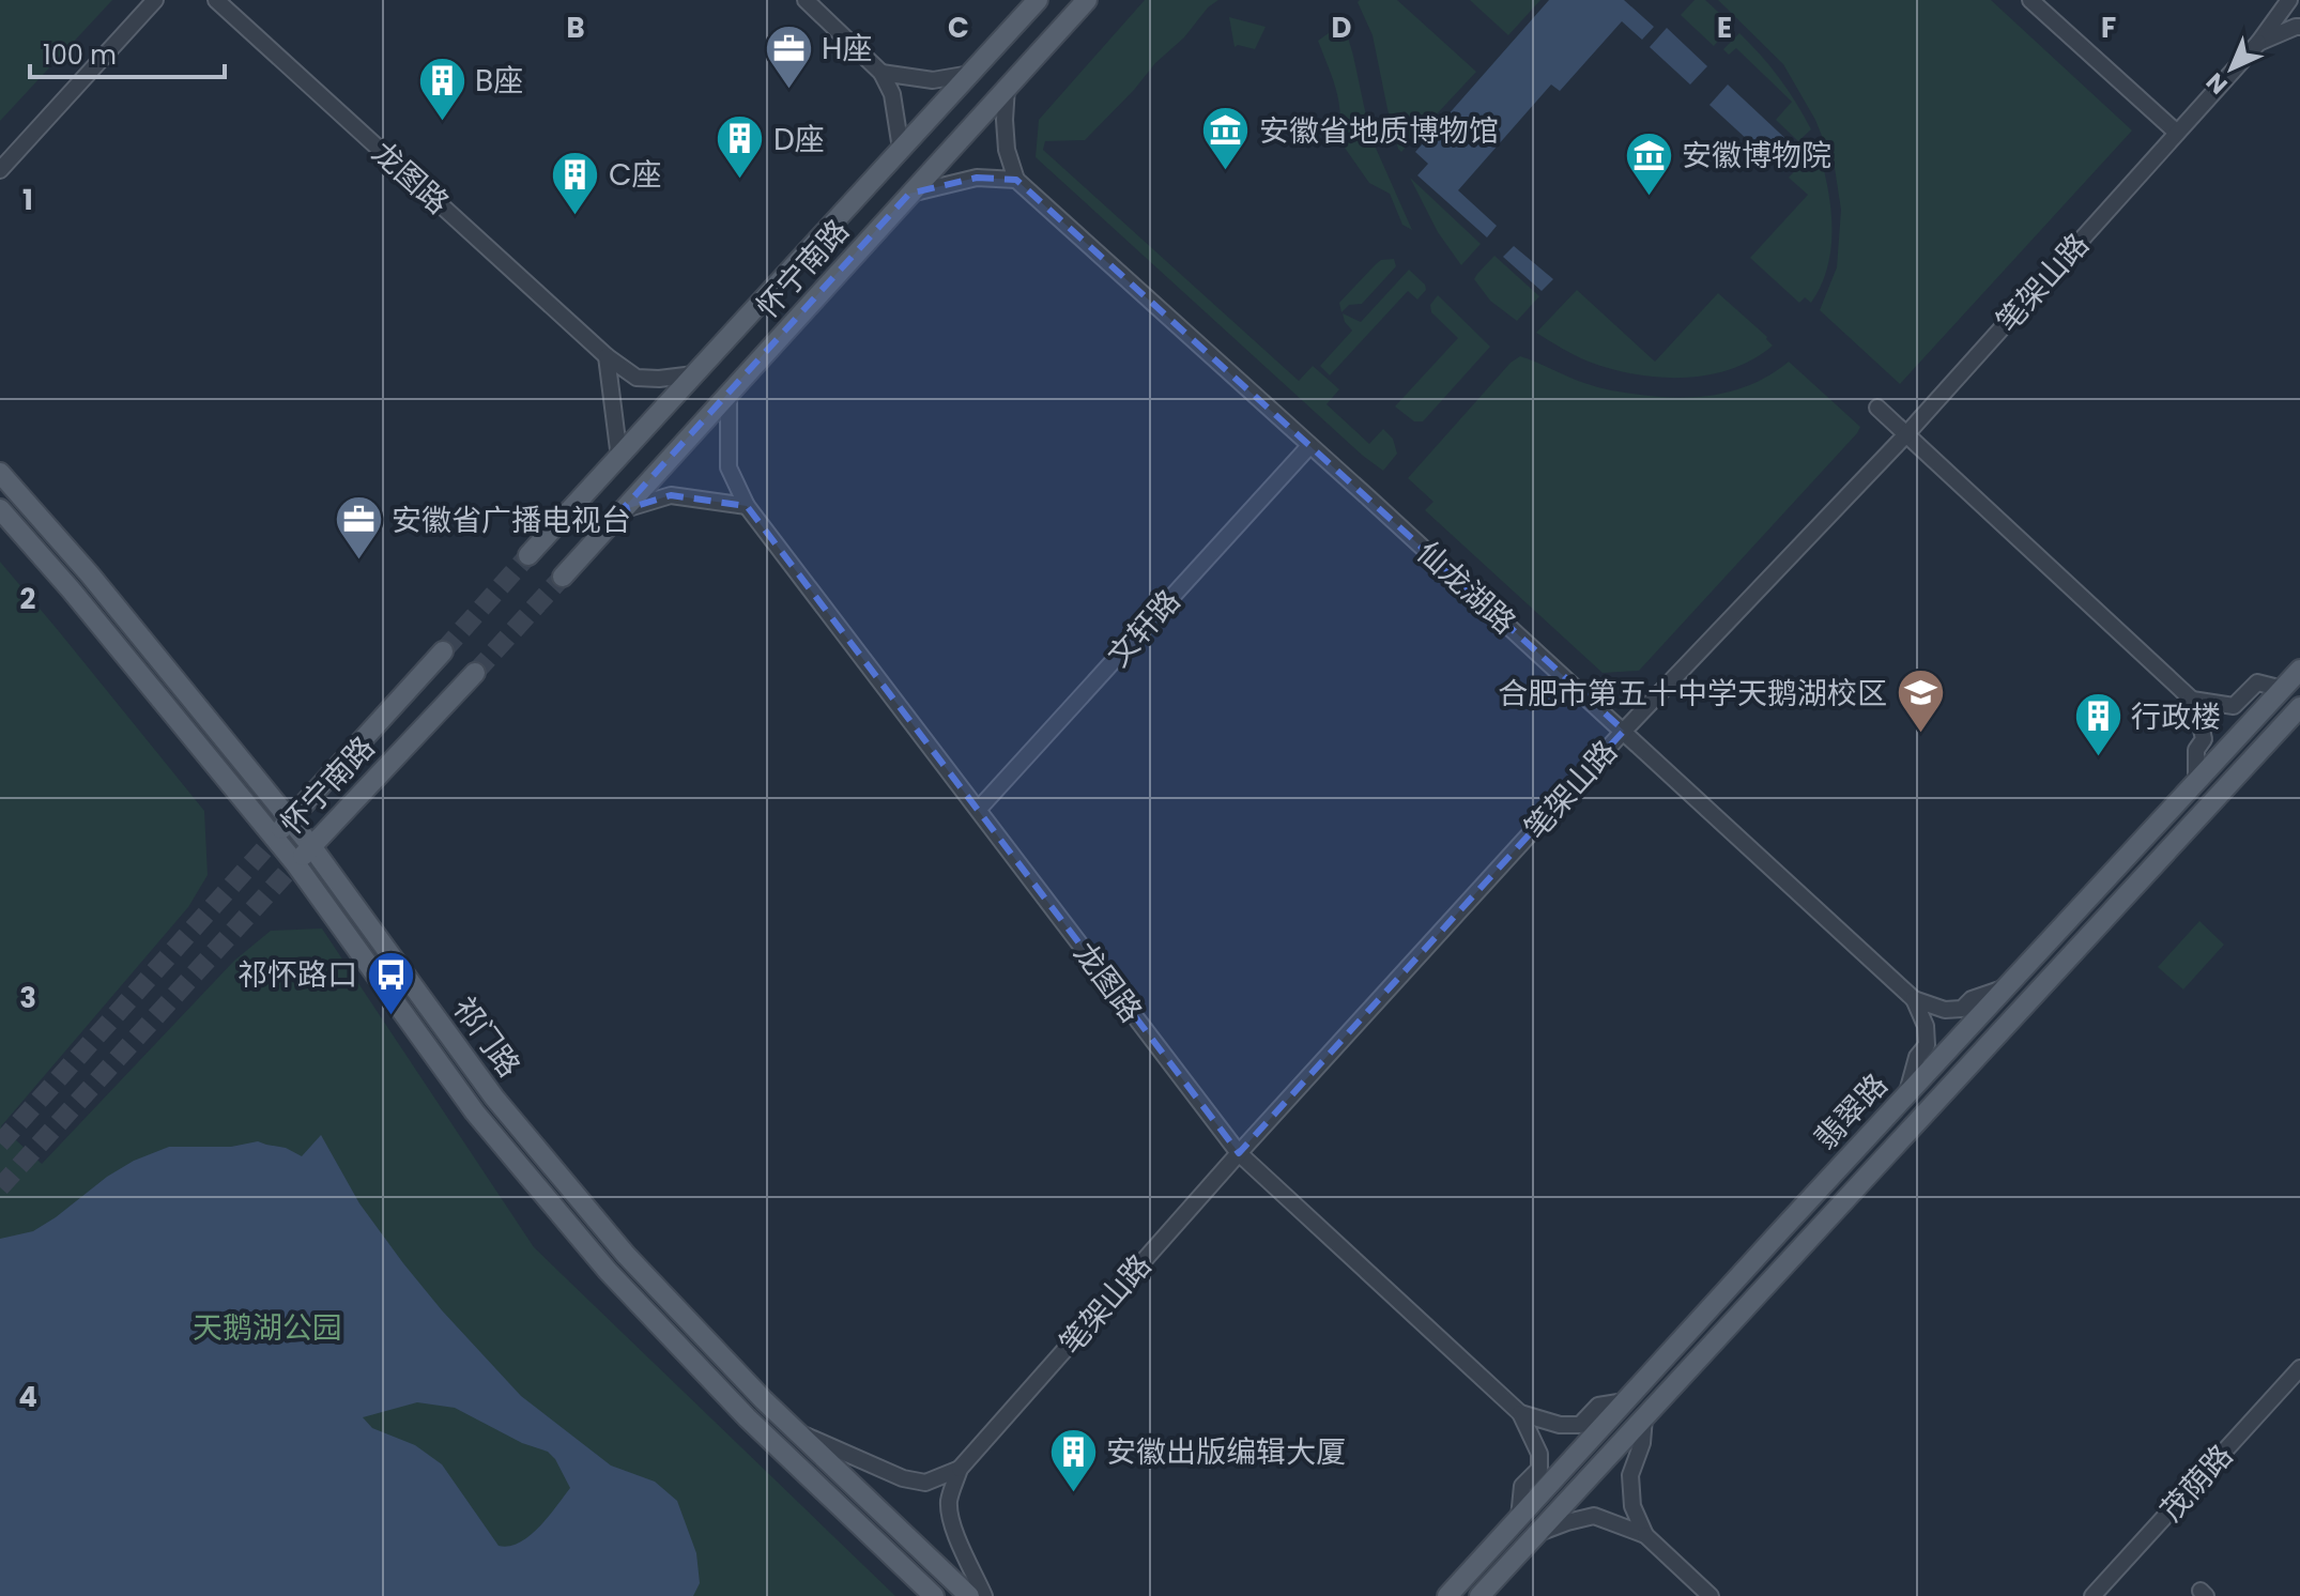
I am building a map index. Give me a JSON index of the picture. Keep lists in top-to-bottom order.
{
  "streets": {
    "main road": ["怀宁南路", "祁门路", "翡翠路"],
    "street": [
      "龙图路",
      "笔架山路",
      "仙龙湖路",
      "文轩路",
      "茂荫路"
    ]
  },
  "crossings": [
    ["龙图路", "怀宁南路"],
    ["龙图路", "笔架山路"],
    ["龙图路", "文轩路"],
    ["怀宁南路", "祁门路"],
    ["笔架山路", "仙龙湖路"],
    ["仙龙湖路", "文轩路"]
  ],
  "parks": ["天鹅湖公园"],
  "places": {
    "office": ["H座", "安徽省广播电视台"],
    "building": [
      "B座",
      "D座",
      "C座",
      "行政楼",
      "安徽出版编辑大厦"
    ],
    "museum": ["安徽省地质博物馆", "安徽博物院"],
    "school or university": ["合肥市第五十中学天鹅湖校区"],
    "bus stop": ["祁怀路口"]
  },
  "scale_bar": "100 m",
  "north": "bottom left",
  "grid": {
    "columns": [
      "B",
      "C",
      "D",
      "E",
      "F"
    ],
    "rows": [
      "1",
      "2",
      "3",
      "4"
    ]
  }
}
